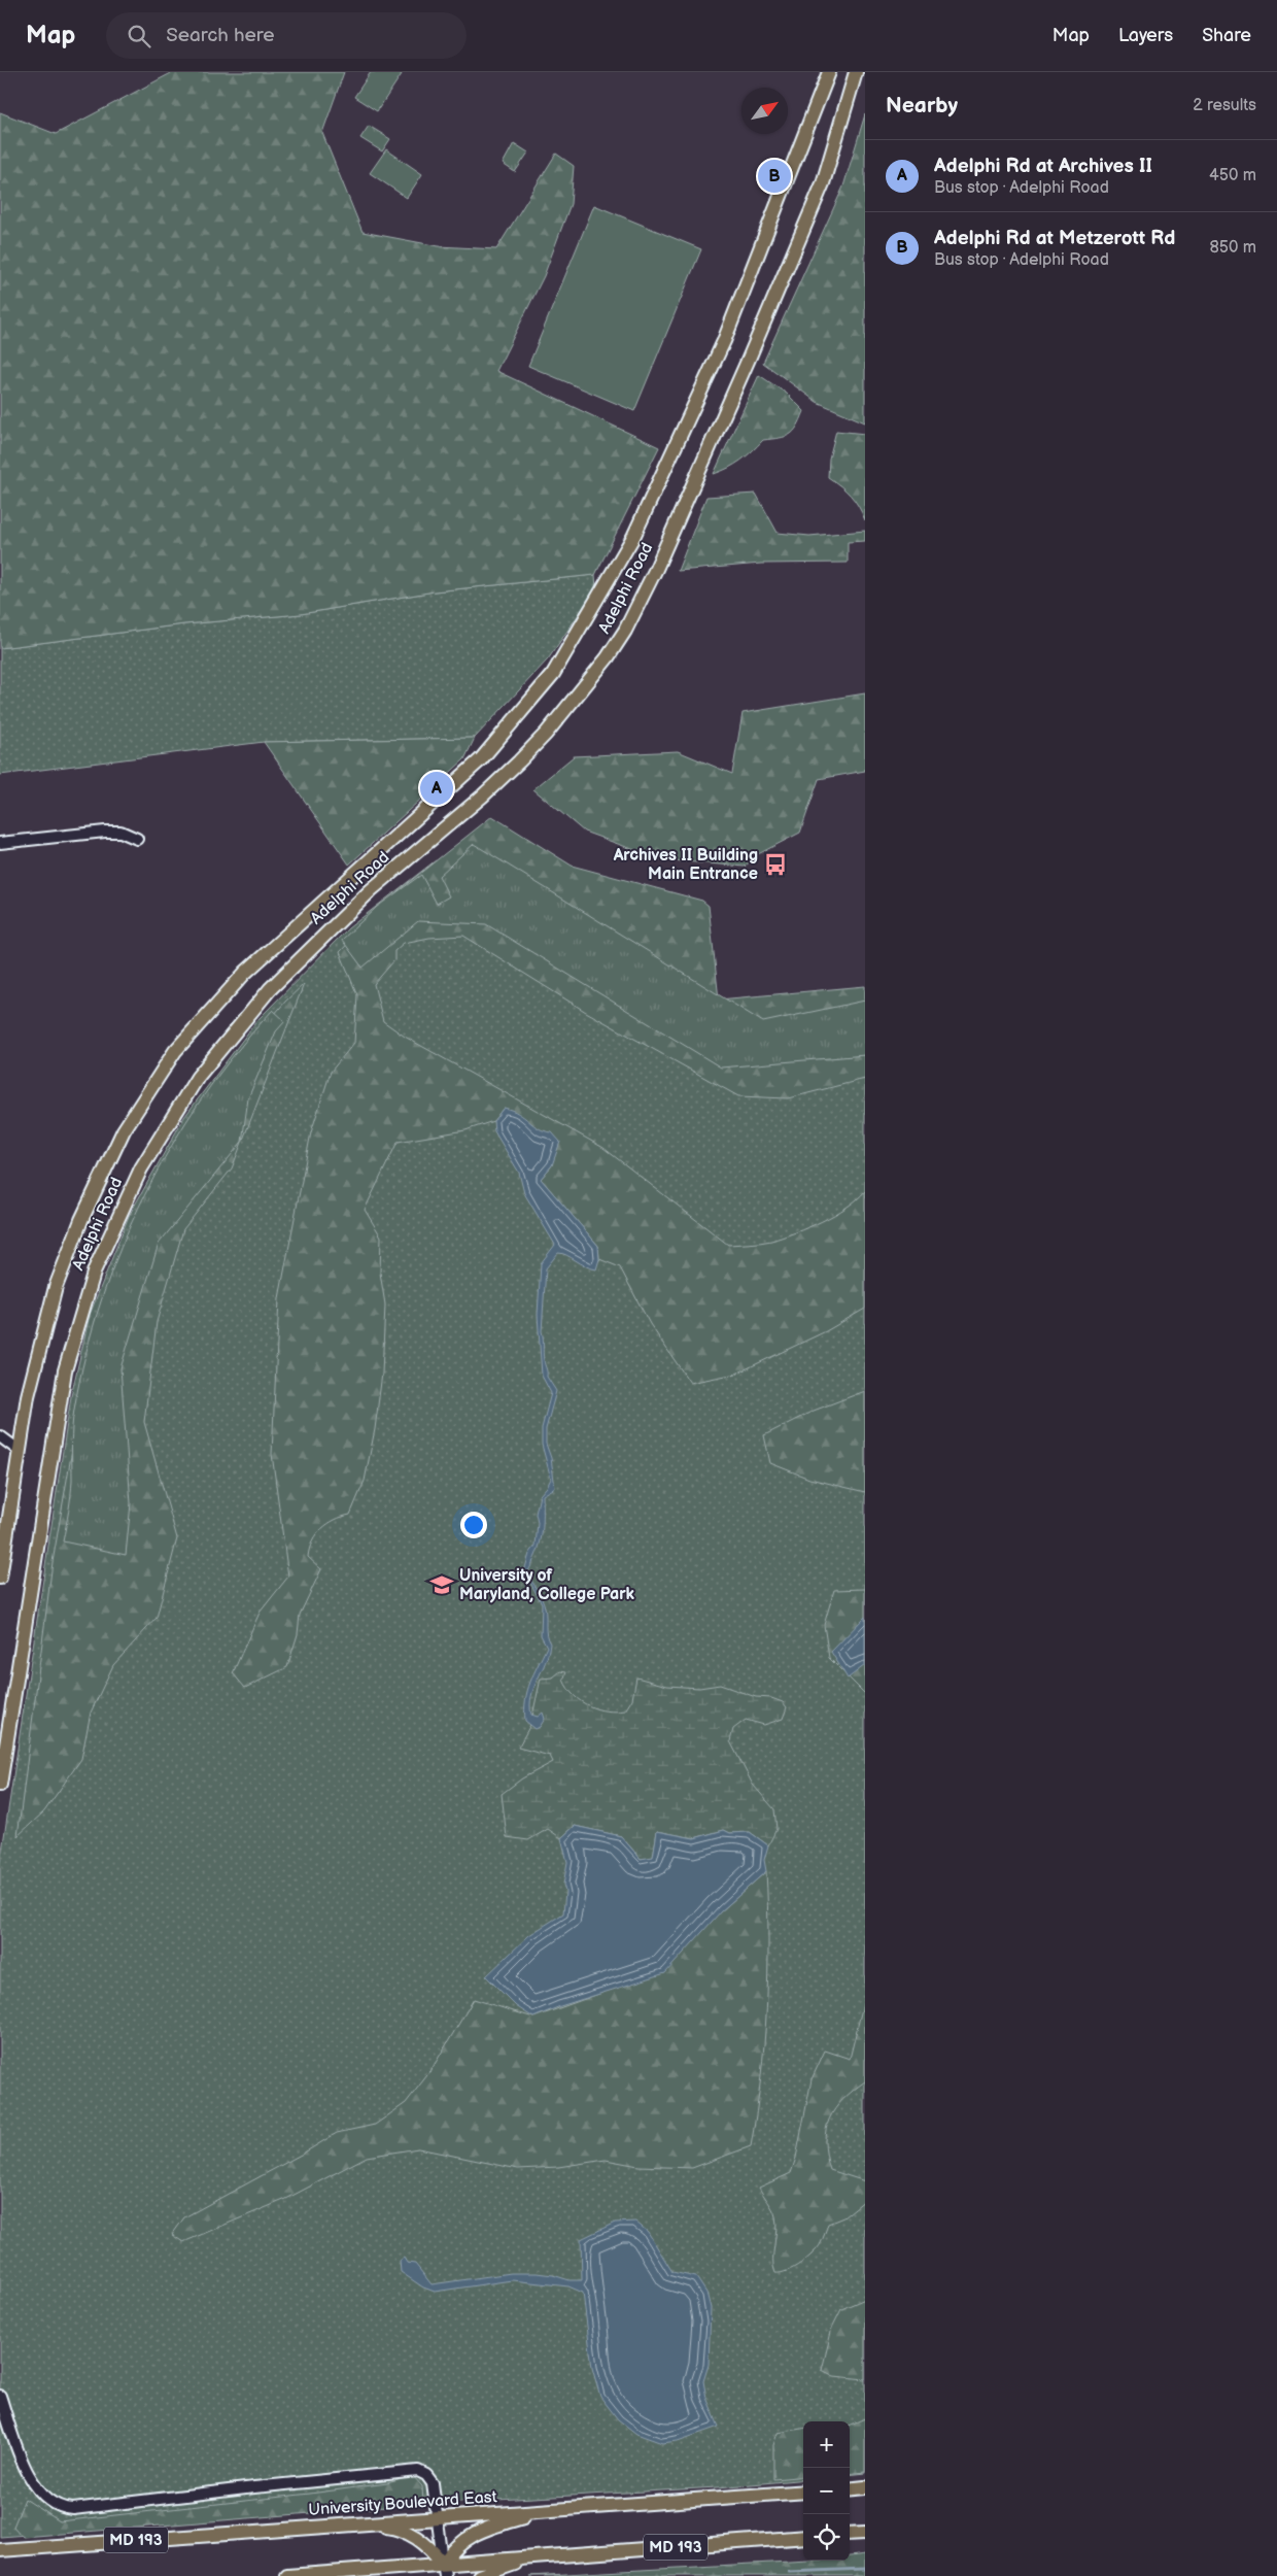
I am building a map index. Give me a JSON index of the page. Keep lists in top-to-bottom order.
{
  "streets": {
    "main road": ["Adelphi Road", "University Boulevard East", "MD 193"]
  },
  "places": {
    "bus stop": ["Archives II Building Main Entrance"],
    "school or university": ["University of Maryland, College Park"]
  },
  "north": "top right",
  "page": {
    "header": "Map",
    "search": "Search here",
    "nav": ["Map", "Layers", "Share"],
    "heading": ["Nearby", "2 results"],
    "list": [
      {
        "mark": "A",
        "name": "Adelphi Rd at Archives II",
        "note": "Bus stop · Adelphi Road",
        "value": "450 m"
      },
      {
        "mark": "B",
        "name": "Adelphi Rd at Metzerott Rd",
        "note": "Bus stop · Adelphi Road",
        "value": "850 m"
      }
    ],
    "pins": ["B", "A"],
    "map_buttons": ["+", "−"]
  }
}
